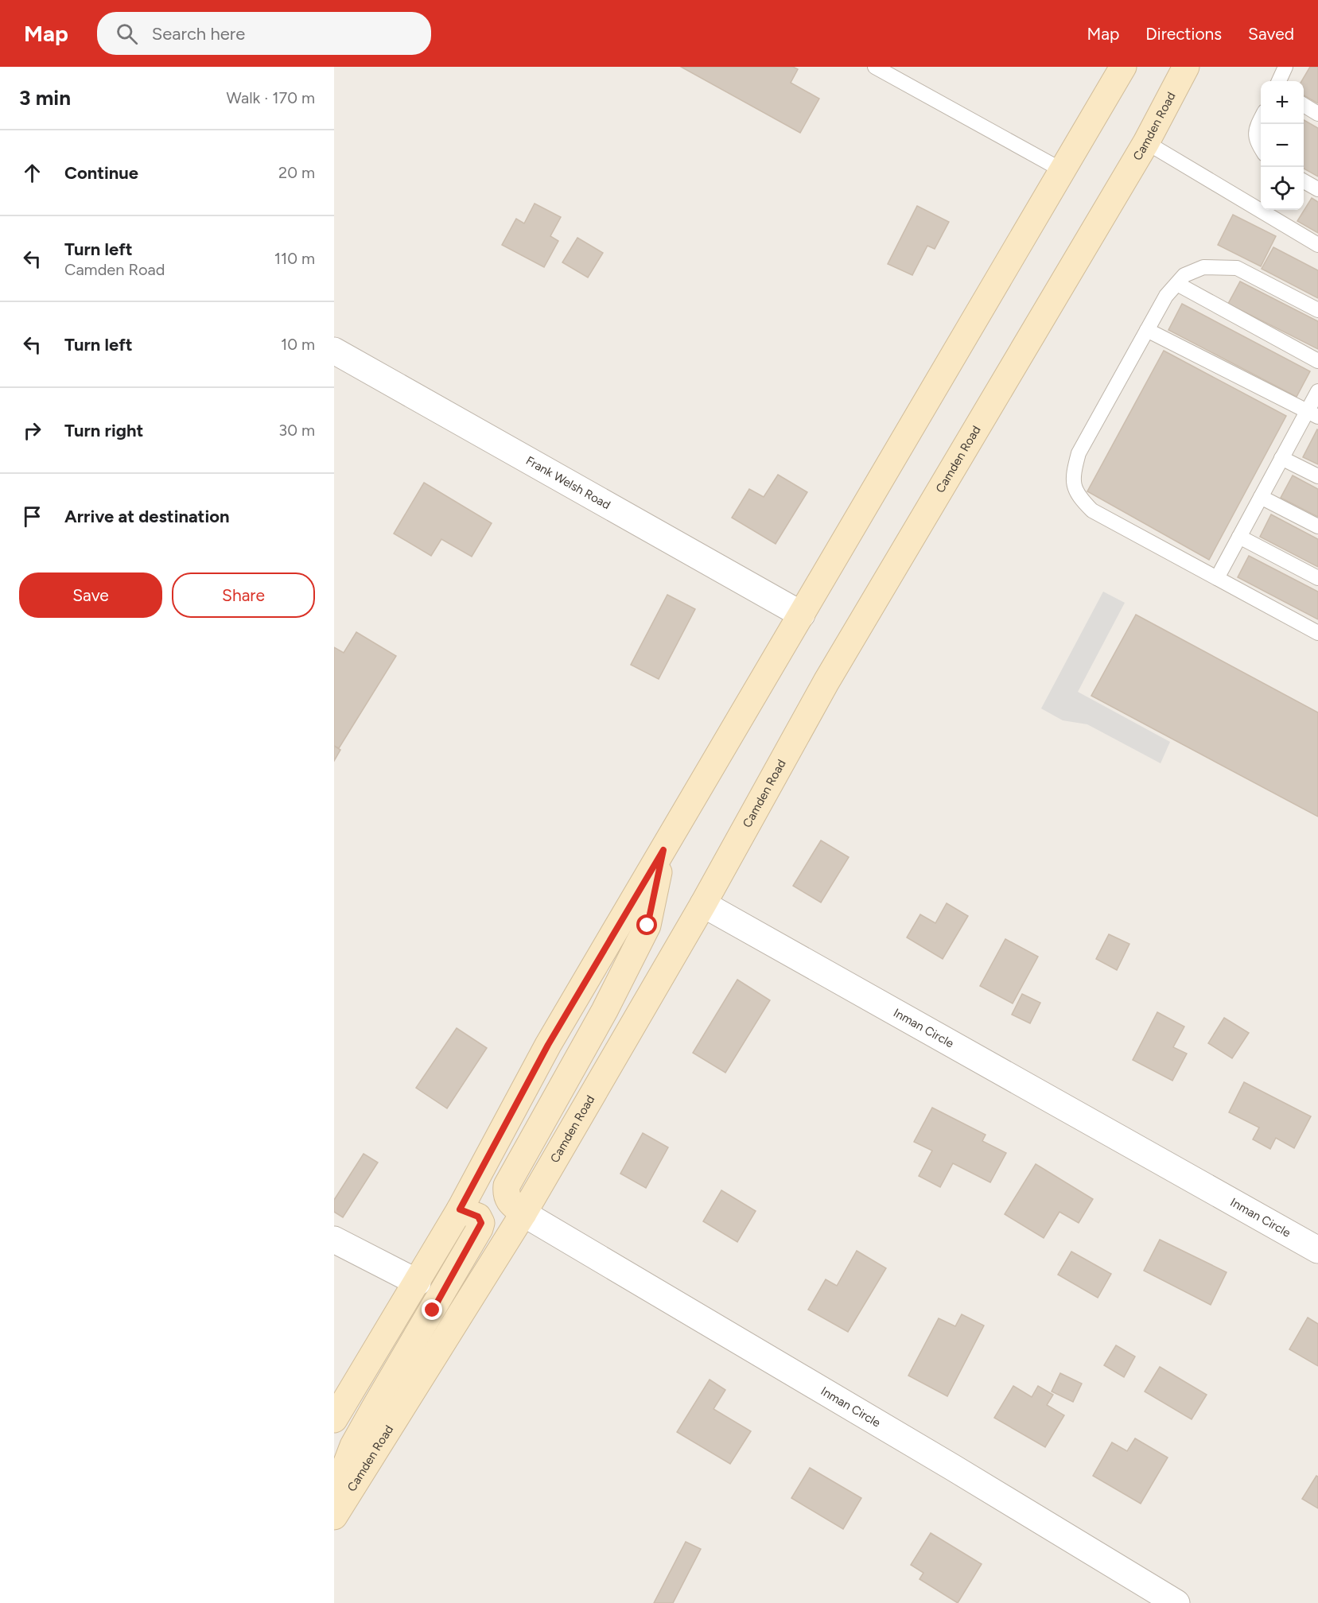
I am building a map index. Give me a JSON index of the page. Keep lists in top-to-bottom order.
{
  "streets": {
    "main road": ["Camden Road"],
    "street": ["Frank Welsh Road", "Inman Circle"]
  },
  "crossings": [
    ["Camden Road", "Inman Circle"]
  ],
  "page": {
    "header": "Map",
    "search": "Search here",
    "nav": ["Map", "Directions", "Saved"],
    "heading": ["3 min", "Walk · 170 m"],
    "map_buttons": ["+", "−"],
    "list": [
      ["Continue", "20 m"],
      ["Turn left", "Camden Road", "110 m"],
      ["Turn left", "10 m"],
      ["Turn right", "30 m"],
      "Arrive at destination"
    ],
    "buttons": ["Save", "Share"]
  }
}
